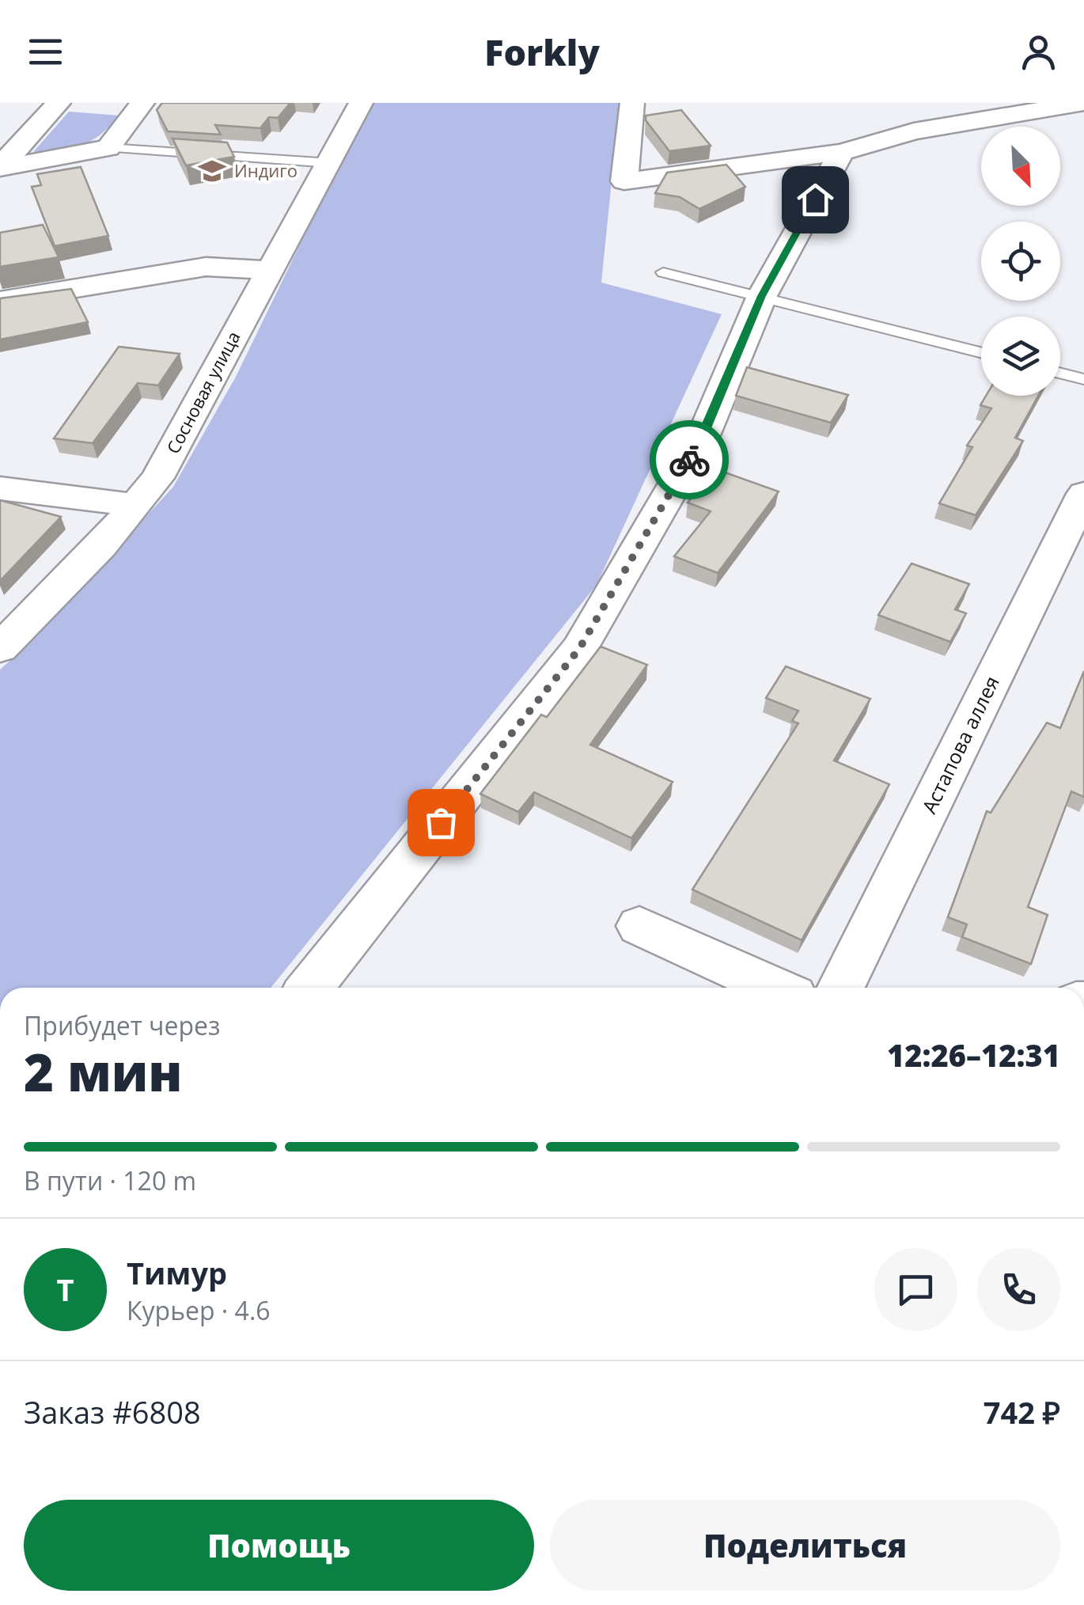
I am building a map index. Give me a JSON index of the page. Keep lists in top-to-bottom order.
{
  "streets": {
    "street": ["Сосновая улица", "Астапова аллея"]
  },
  "places": {
    "school or university": ["Индиго"]
  },
  "north": "bottom right",
  "page": {
    "header": "Forkly",
    "heading": ["2 мин", "Прибудет через", "12:26–12:31"],
    "panel": [
      "Тимур",
      "Курьер · 4.6",
      "Заказ #6808",
      "742 ₽"
    ],
    "bar": "В пути · 120 m",
    "round": "Т",
    "buttons": ["Помощь", "Поделиться"]
  }
}
